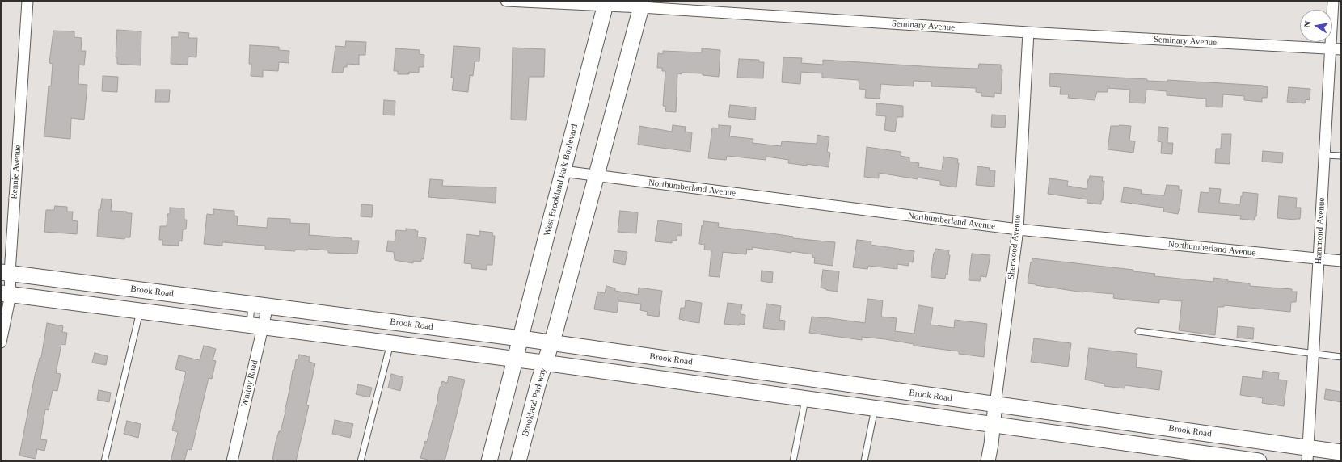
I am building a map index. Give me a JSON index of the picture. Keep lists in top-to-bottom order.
{
  "streets": {
    "main road": ["West Brookland Park Boulevard", "Brook Road", "Brookland Parkway"],
    "street": [
      "Seminary Avenue",
      "Rennie Avenue",
      "Northumberland Avenue",
      "Hammond Avenue",
      "Sherwood Avenue",
      "Whitby Road"
    ]
  },
  "crossings": [
    ["Seminary Avenue", "West Brookland Park Boulevard"],
    ["Seminary Avenue", "Hammond Avenue"],
    ["Seminary Avenue", "Sherwood Avenue"],
    ["Rennie Avenue", "Brook Road"],
    ["West Brookland Park Boulevard", "Northumberland Avenue"],
    ["West Brookland Park Boulevard", "Brook Road"],
    ["Northumberland Avenue", "Hammond Avenue"],
    ["Northumberland Avenue", "Sherwood Avenue"],
    ["Hammond Avenue", "Brook Road"],
    ["Sherwood Avenue", "Brook Road"],
    ["Brook Road", "Whitby Road"],
    ["Brook Road", "Brookland Parkway"]
  ],
  "north": "left"
}
